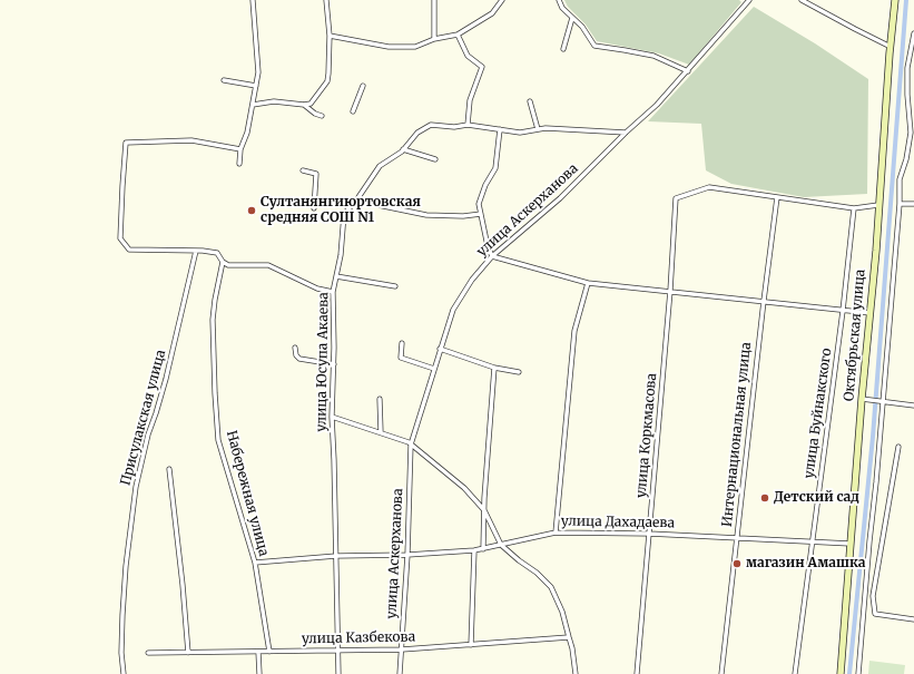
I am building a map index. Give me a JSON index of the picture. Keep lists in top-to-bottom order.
{
  "streets": {
    "street": [
      "улица Аскерханова",
      "Октябрьская улица",
      "улица Юсупа Акаева",
      "улица Буйнакского",
      "Присулакская улица",
      "Интернациональная улица",
      "улица Коркмасова",
      "Набережная улица",
      "улица Дахадаева",
      "улица Казбекова"
    ]
  },
  "crossings": [
    ["улица Аскерханова", "улица Юсупа Акаева"],
    ["улица Аскерханова", "улица Дахадаева"],
    ["улица Аскерханова", "улица Казбекова"],
    ["Октябрьская улица", "улица Дахадаева"],
    ["улица Юсупа Акаева", "улица Дахадаева"],
    ["улица Юсупа Акаева", "улица Казбекова"],
    ["улица Буйнакского", "улица Дахадаева"],
    ["Интернациональная улица", "улица Коркмасова"],
    ["Интернациональная улица", "улица Дахадаева"],
    ["улица Коркмасова", "улица Дахадаева"],
    ["Набережная улица", "улица Дахадаева"],
    ["Набережная улица", "улица Казбекова"]
  ],
  "places": ["Султанянгиюртовская средняя СОШ N1", "Детский сад", "магазин Амашка"]
}
